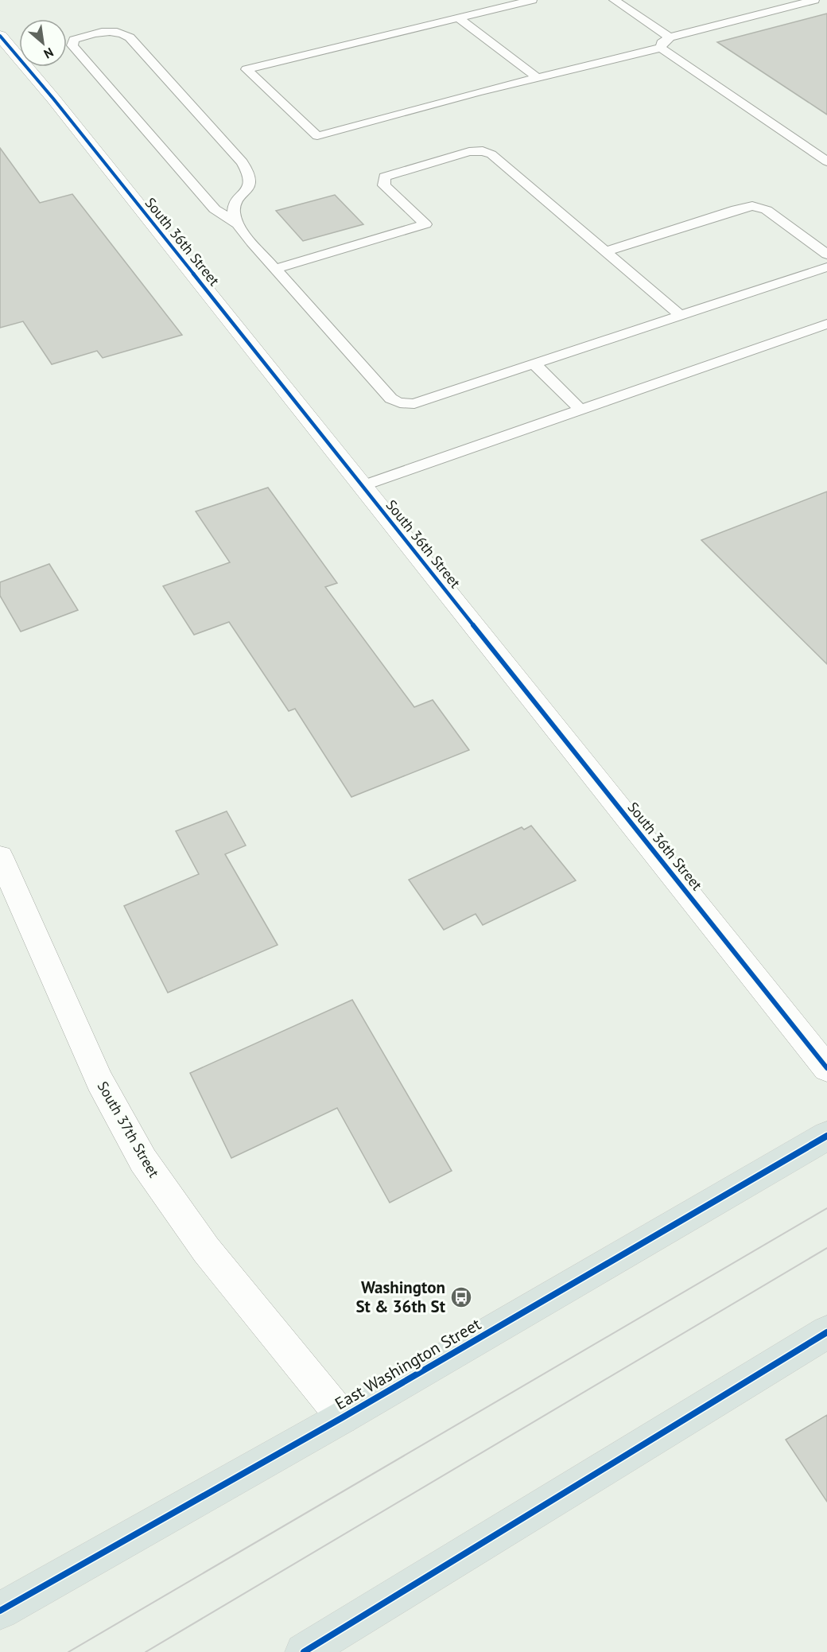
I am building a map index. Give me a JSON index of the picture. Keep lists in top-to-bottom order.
{
  "streets": {
    "main road": ["East Washington Street"],
    "street": ["South 36th Street", "South 37th Street"]
  },
  "crossings": [
    ["South 37th Street", "East Washington Street"]
  ],
  "places": {
    "bus stop": ["Washington St & 36th St"]
  },
  "north": "bottom right"
}
